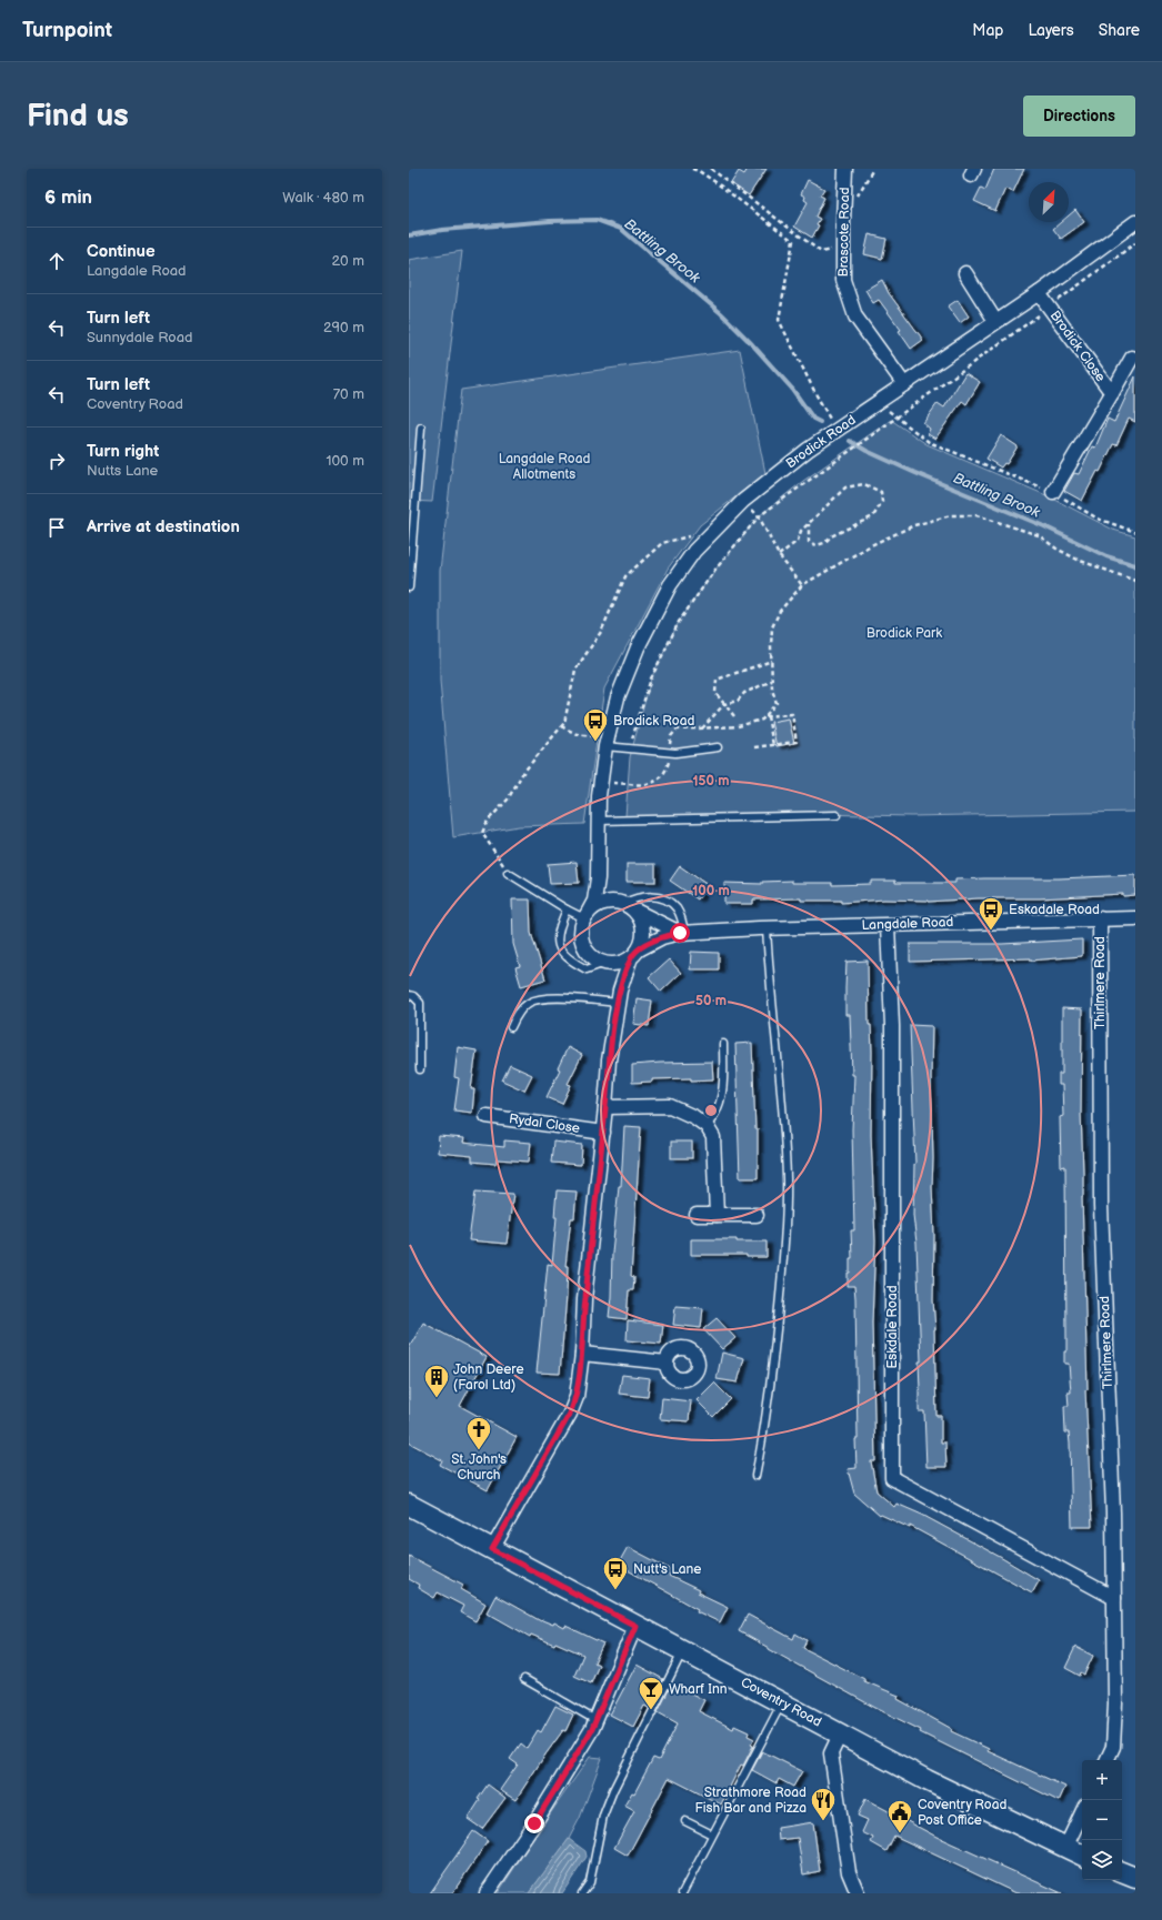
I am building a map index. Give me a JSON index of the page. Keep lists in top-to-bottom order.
{
  "streets": {
    "main road": ["Coventry Road"],
    "street": [
      "Brascote Road",
      "Brodick Close",
      "Brodick Road",
      "Langdale Road",
      "Thirlmere Road",
      "Rydal Close",
      "Eskdale Road"
    ]
  },
  "crossings": [
    ["Brascote Road", "Brodick Road"],
    ["Brodick Close", "Brodick Road"],
    ["Brodick Road", "Langdale Road"],
    ["Langdale Road", "Thirlmere Road"],
    ["Langdale Road", "Eskdale Road"],
    ["Thirlmere Road", "Eskdale Road"]
  ],
  "water": ["Battling Brook"],
  "parks": ["Langdale Road Allotments", "Brodick Park"],
  "places": {
    "bus stop": ["Brodick Road", "Eskadale Road", "Nutt's Lane"],
    "building": ["John Deere (Farol Ltd)"],
    "church": ["St. John's Church"],
    "bar": ["Wharf Inn"],
    "restaurant": ["Strathmore Road Fish Bar and Pizza"],
    "public building": ["Coventry Road Post Office"]
  },
  "north": "top right",
  "page": {
    "header": "Turnpoint",
    "nav": ["Map", "Layers", "Share"],
    "buttons": "Directions",
    "title": "Find us",
    "heading": ["6 min", "Walk · 480 m"],
    "list": [
      ["Continue", "Langdale Road", "20 m"],
      ["Turn left", "Sunnydale Road", "290 m"],
      ["Turn left", "Coventry Road", "70 m"],
      ["Turn right", "Nutts Lane", "100 m"],
      "Arrive at destination"
    ],
    "map_buttons": ["+", "−"]
  },
  "rings": ["150 m", "100 m", "50 m"]
}
